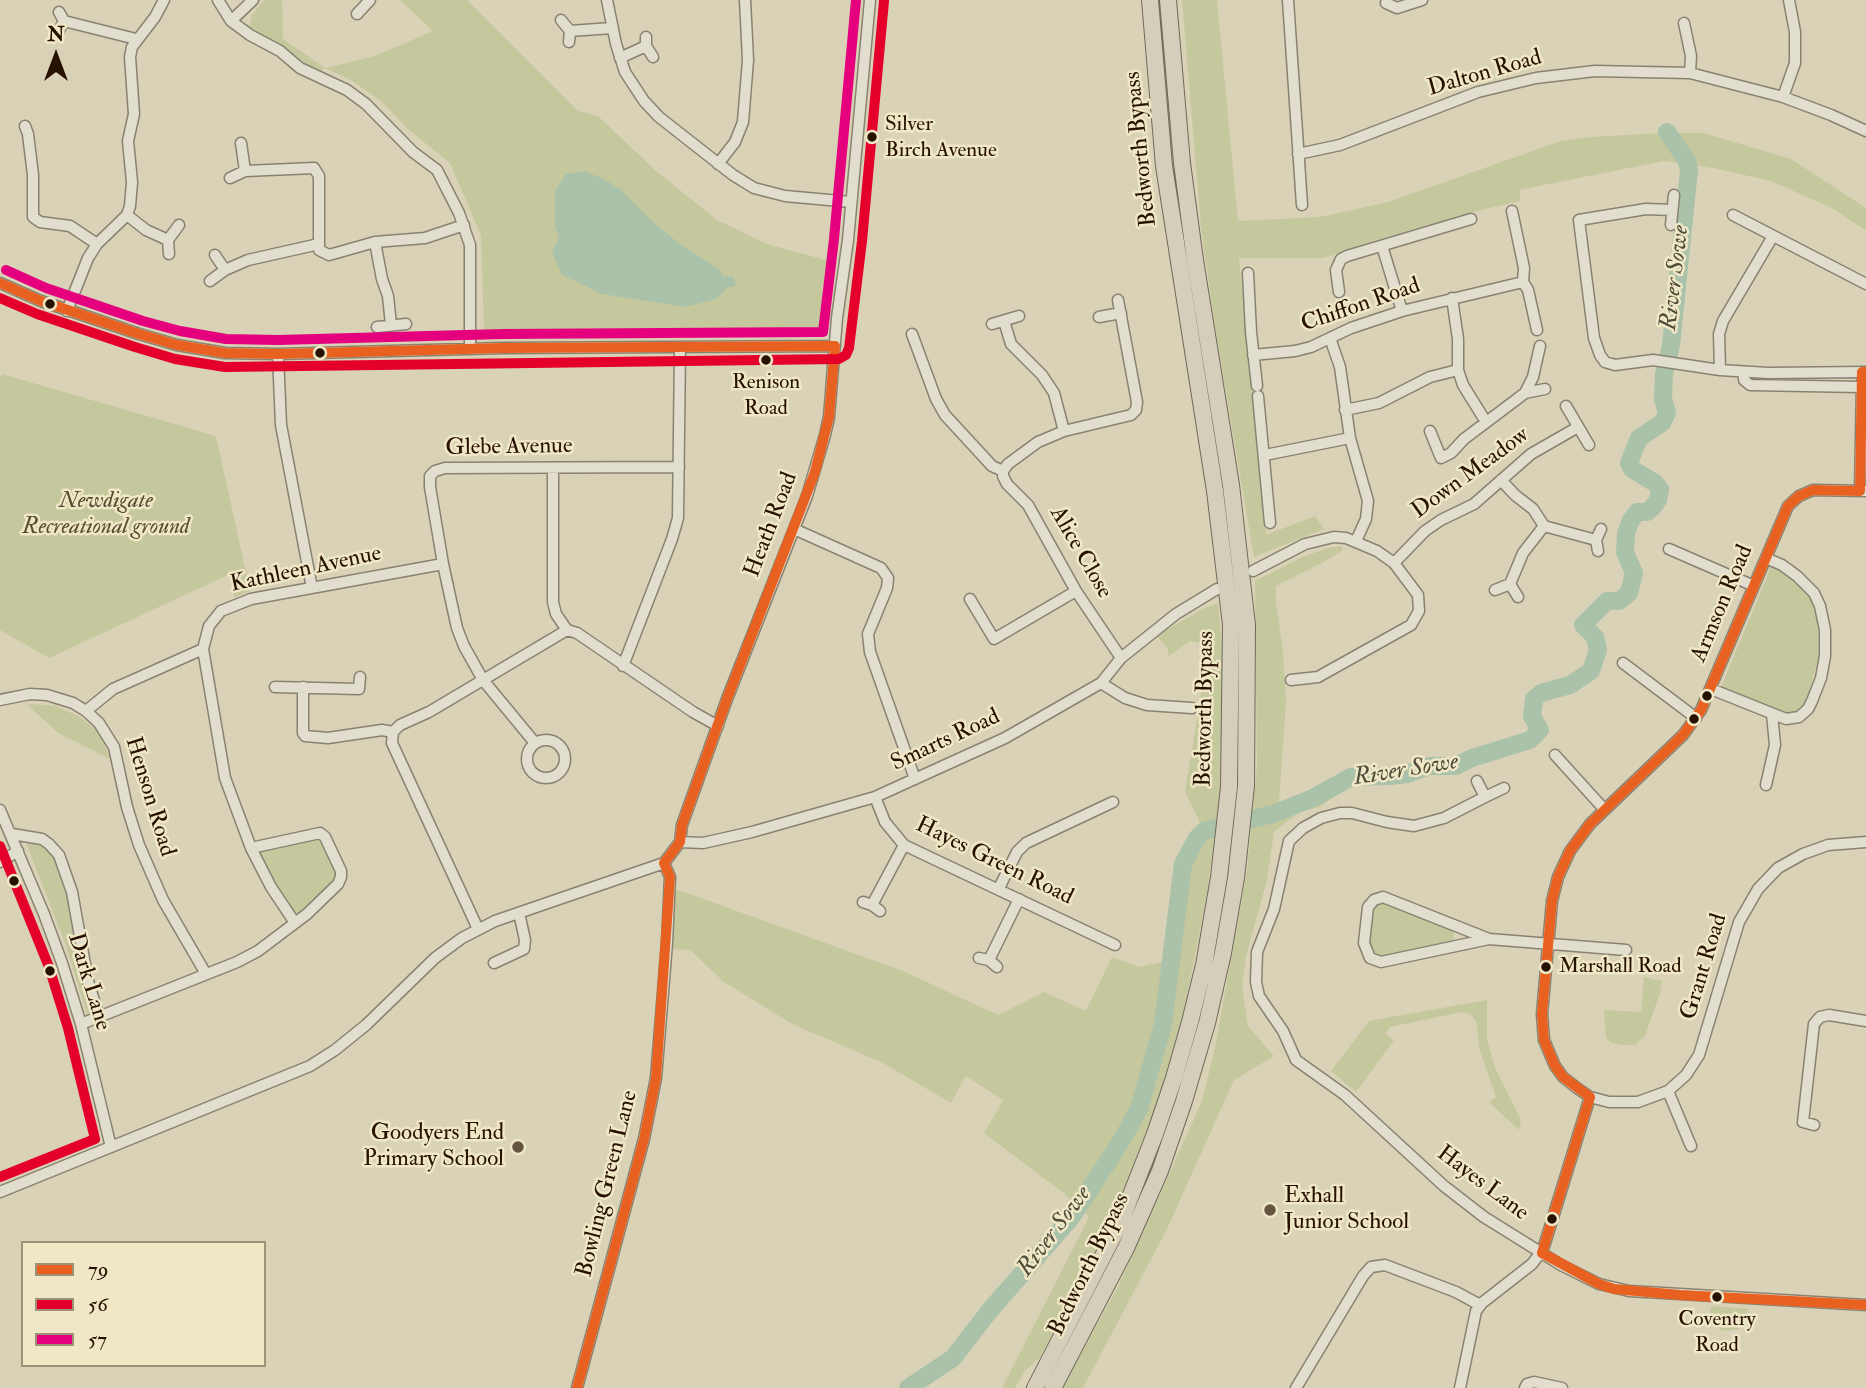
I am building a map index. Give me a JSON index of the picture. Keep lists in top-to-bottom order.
{
  "streets": {
    "highway": ["Bedworth Bypass"],
    "street": [
      "Dalton Road",
      "Chiffon Road",
      "Glebe Avenue",
      "Down Meadow",
      "Heath Road",
      "Alice Close",
      "Kathleen Avenue",
      "Armson Road",
      "Smarts Road",
      "Henson Road",
      "Hayes Green Road",
      "Grant Road",
      "Dark Lane",
      "Bowling Green Lane",
      "Hayes Lane"
    ]
  },
  "crossings": [
    ["Glebe Avenue", "Kathleen Avenue"],
    ["Heath Road", "Smarts Road"],
    ["Alice Close", "Smarts Road"],
    ["Armson Road", "Grant Road"],
    ["Smarts Road", "Hayes Green Road"]
  ],
  "water": ["River Sowe"],
  "parks": ["Newdigate Recreational ground"],
  "places": [
    "Silver Birch Avenue",
    "Renison Road",
    "Marshall Road",
    "Goodyers End Primary School",
    "Exhall Junior School",
    "Coventry Road"
  ],
  "lines": ["transit line 57", "transit line 56", "transit line 79"],
  "legend": ["79", "56", "57"],
  "north": "top"
}
